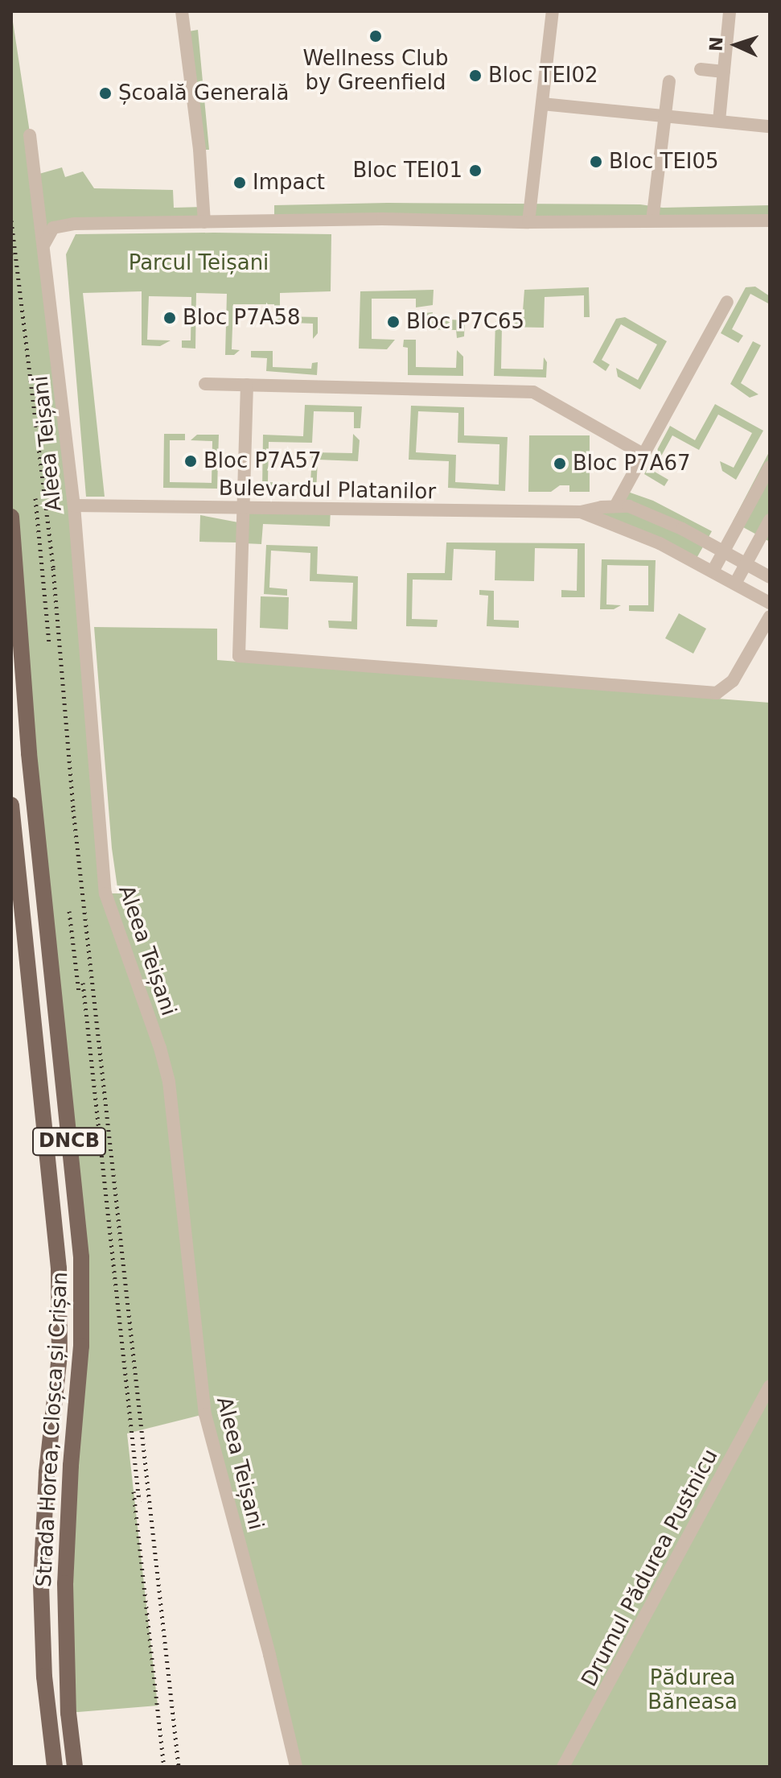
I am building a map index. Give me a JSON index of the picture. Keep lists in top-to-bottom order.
{
  "streets": {
    "main road": ["DNCB", "Strada Horea, Cloșca și Crișan"],
    "street": ["Aleea Teișani", "Bulevardul Platanilor", "Drumul Pădurea Pustnicu"]
  },
  "crossings": [
    ["Aleea Teișani", "Bulevardul Platanilor"]
  ],
  "parks": ["Parcul Teișani", "Pădurea Băneasa"],
  "places": [
    "Wellness Club by Greenfield",
    "Bloc TEI02",
    "Școală Generală",
    "Bloc TEI05",
    "Bloc TEI01",
    "Impact",
    "Bloc P7A58",
    "Bloc P7C65",
    "Bloc P7A57",
    "Bloc P7A67"
  ],
  "north": "left"
}
